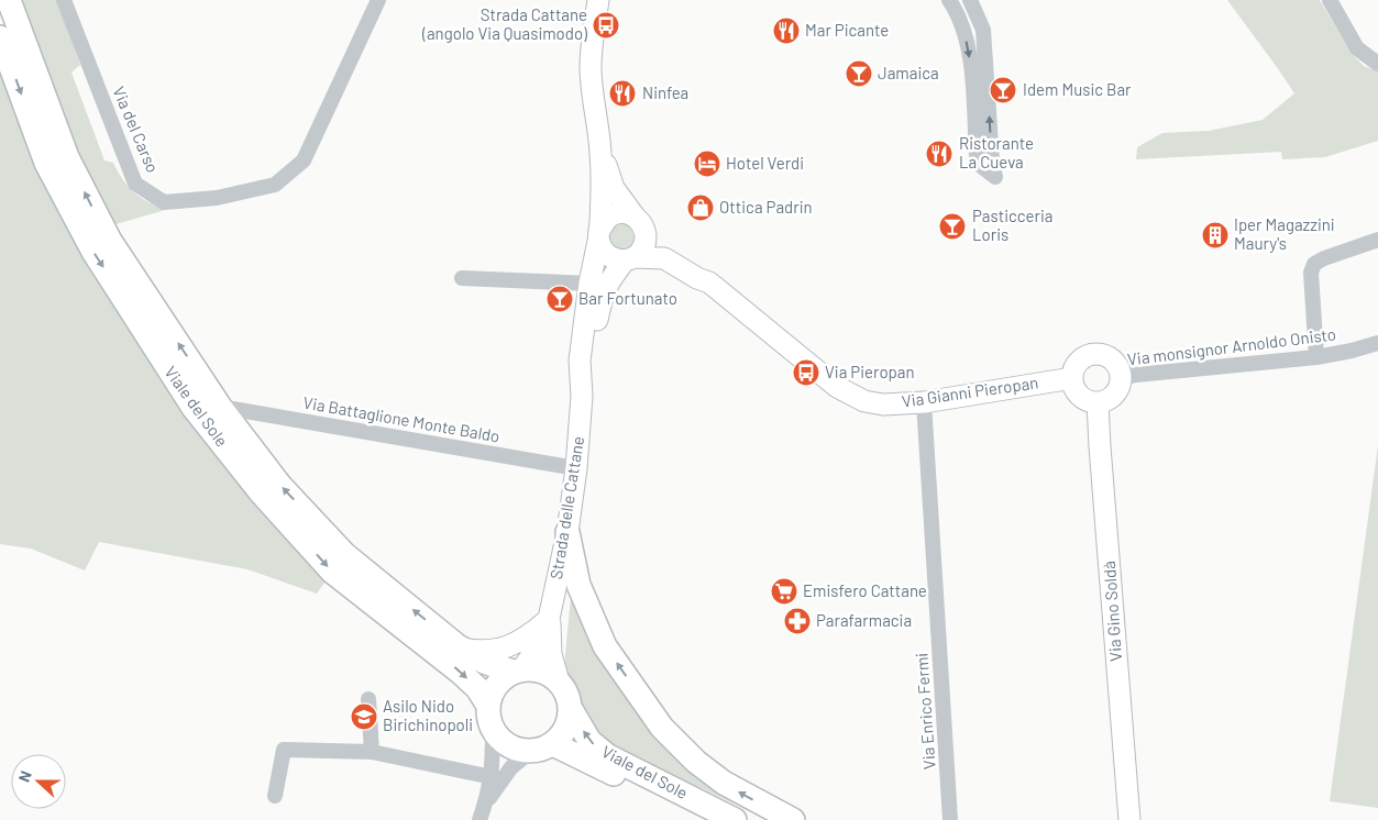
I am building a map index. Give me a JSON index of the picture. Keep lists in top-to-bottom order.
{
  "streets": {
    "main road": ["Viale del Sole"],
    "street": [
      "Via del Carso",
      "Via monsignor Arnoldo Onisto",
      "Via Gianni Pieropan",
      "Via Battaglione Monte Baldo",
      "Strada delle Cattane",
      "Via Gino Soldà",
      "Via Enrico Fermi"
    ]
  },
  "crossings": [
    ["Via monsignor Arnoldo Onisto", "Via Gianni Pieropan"],
    ["Via monsignor Arnoldo Onisto", "Via Gino Soldà"],
    ["Via Gianni Pieropan", "Strada delle Cattane"],
    ["Via Gianni Pieropan", "Via Gino Soldà"],
    ["Via Gianni Pieropan", "Via Enrico Fermi"],
    ["Viale del Sole", "Via Battaglione Monte Baldo"],
    ["Viale del Sole", "Strada delle Cattane"],
    ["Via Battaglione Monte Baldo", "Strada delle Cattane"]
  ],
  "places": {
    "bus stop": ["Strada Cattane (angolo Via Quasimodo)", "Via Pieropan"],
    "restaurant": ["Mar Picante", "Ninfea", "Ristorante La Cueva"],
    "bar": [
      "Jamaica",
      "Idem Music Bar",
      "Pasticceria Loris",
      "Bar Fortunato"
    ],
    "hotel": ["Hotel Verdi"],
    "shop": ["Ottica Padrin"],
    "building": ["Iper Magazzini Maury's"],
    "supermarket": ["Emisfero Cattane"],
    "pharmacy": ["Parafarmacia"],
    "school or university": ["Asilo Nido Birichinopoli"]
  },
  "north": "left"
}
